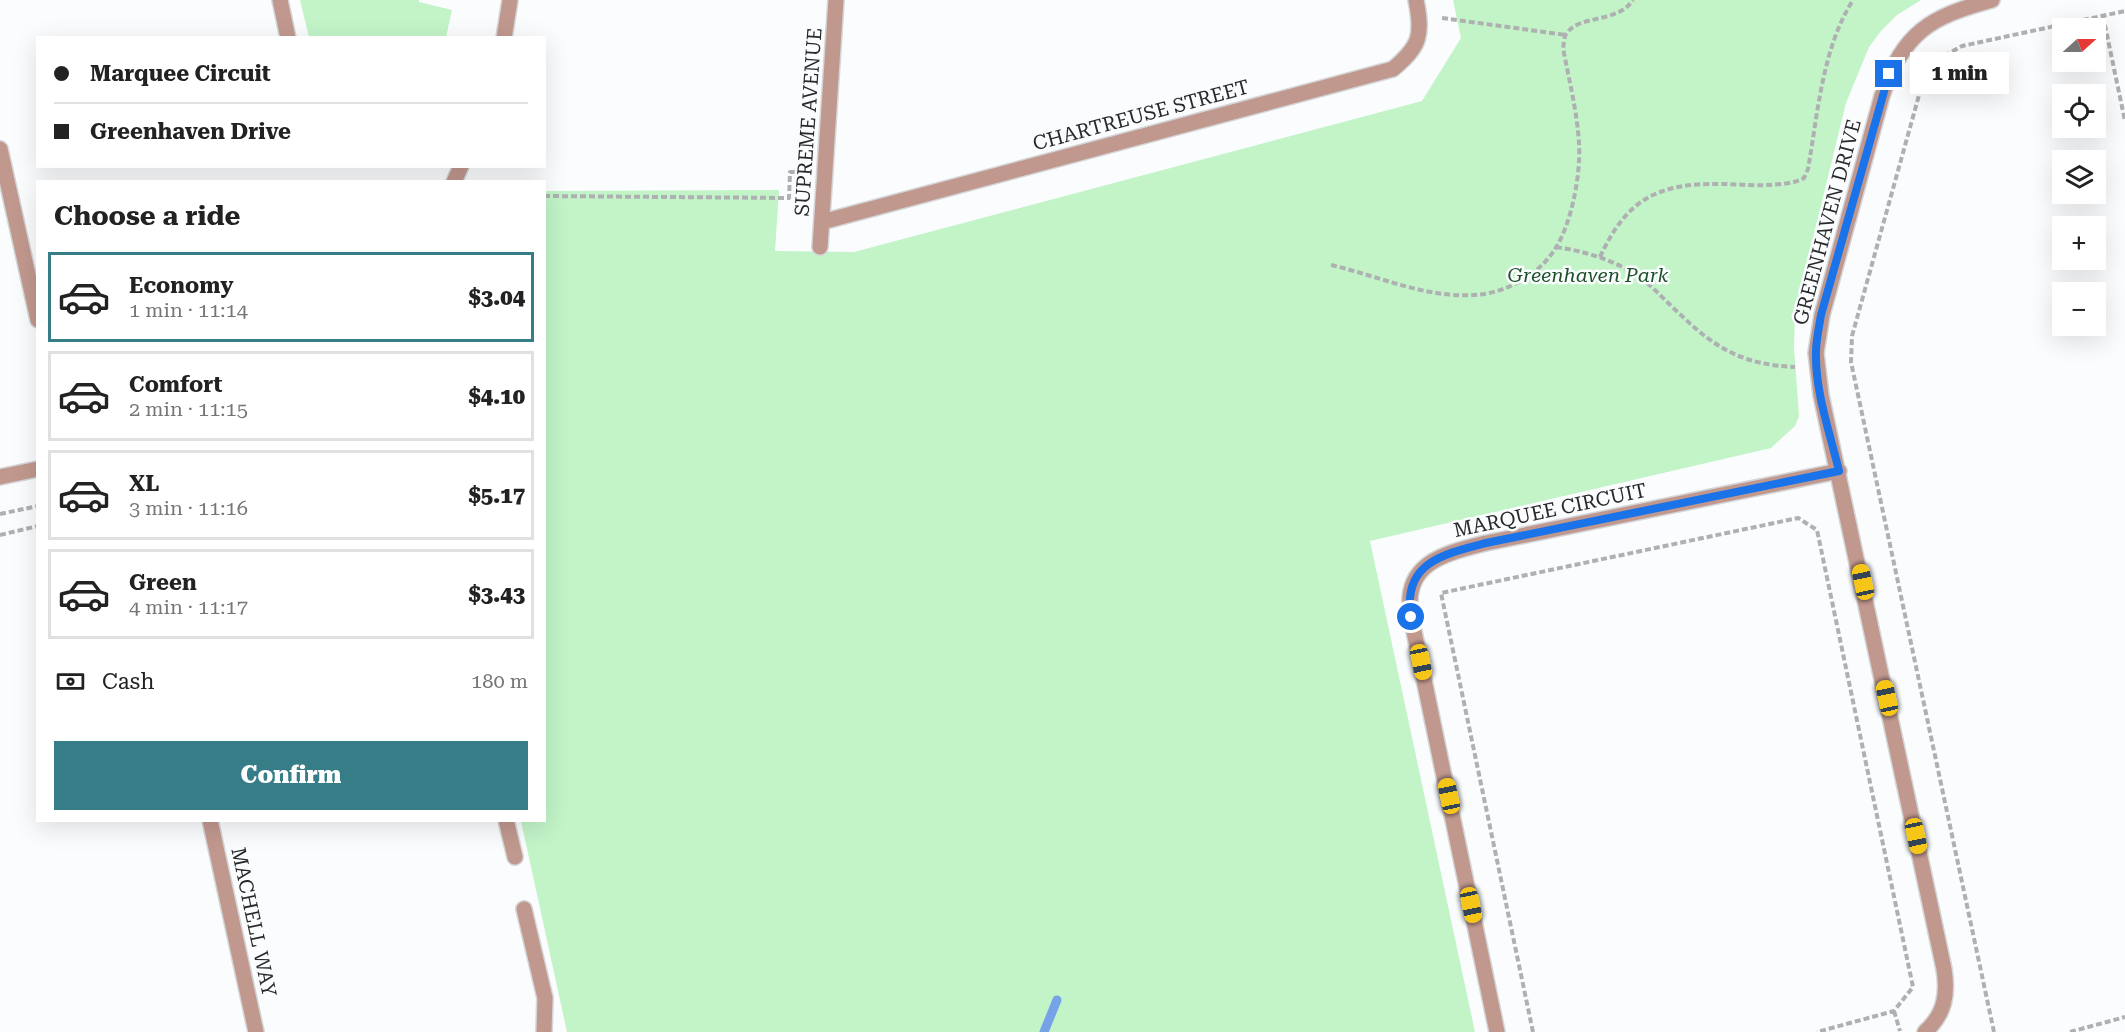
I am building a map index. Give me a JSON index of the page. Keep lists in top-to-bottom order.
{
  "streets": {
    "street": [
      "CHARTREUSE STREET",
      "SUPREME AVENUE",
      "GREENHAVEN DRIVE",
      "MARQUEE CIRCUIT",
      "MACHELL WAY"
    ]
  },
  "crossings": [
    ["CHARTREUSE STREET", "SUPREME AVENUE"],
    ["GREENHAVEN DRIVE", "MARQUEE CIRCUIT"]
  ],
  "parks": ["Greenhaven Park"],
  "north": "right",
  "page": {
    "map_buttons": ["+", "−"],
    "banner": ["Marquee Circuit", "Greenhaven Drive"],
    "bubble": "1 min",
    "heading": "Choose a ride",
    "list": [
      {
        "name": "Economy",
        "note": "1 min · 11:14",
        "value": "$3.04"
      },
      {
        "name": "Comfort",
        "note": "2 min · 11:15",
        "value": "$4.10"
      },
      {
        "name": "XL",
        "note": "3 min · 11:16",
        "value": "$5.17"
      },
      {
        "name": "Green",
        "note": "4 min · 11:17",
        "value": "$3.43"
      }
    ],
    "pay": ["Cash", "180 m"],
    "buttons": "Confirm"
  }
}
